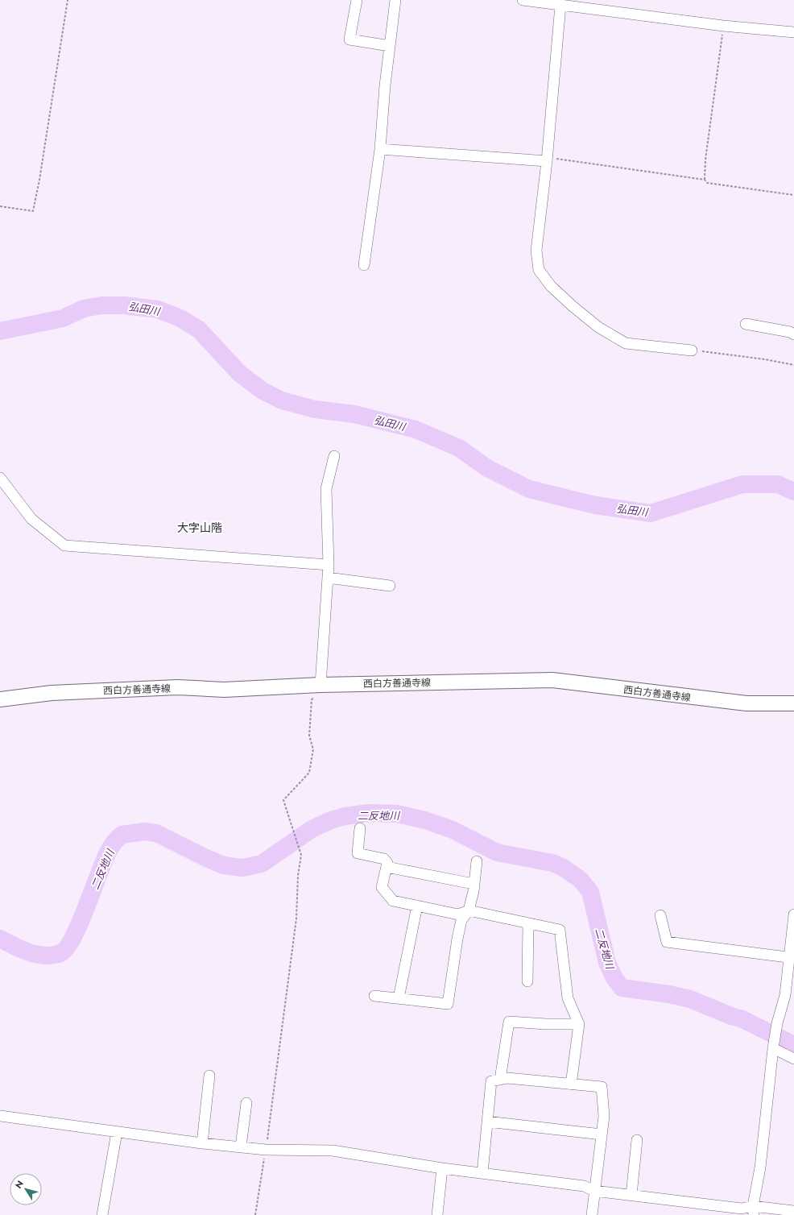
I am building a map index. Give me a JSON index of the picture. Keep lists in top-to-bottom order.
{
  "streets": {
    "main road": ["西白方善通寺線"]
  },
  "districts": ["大字山階"],
  "water": ["弘田川", "二反地川"],
  "north": "top left"
}
